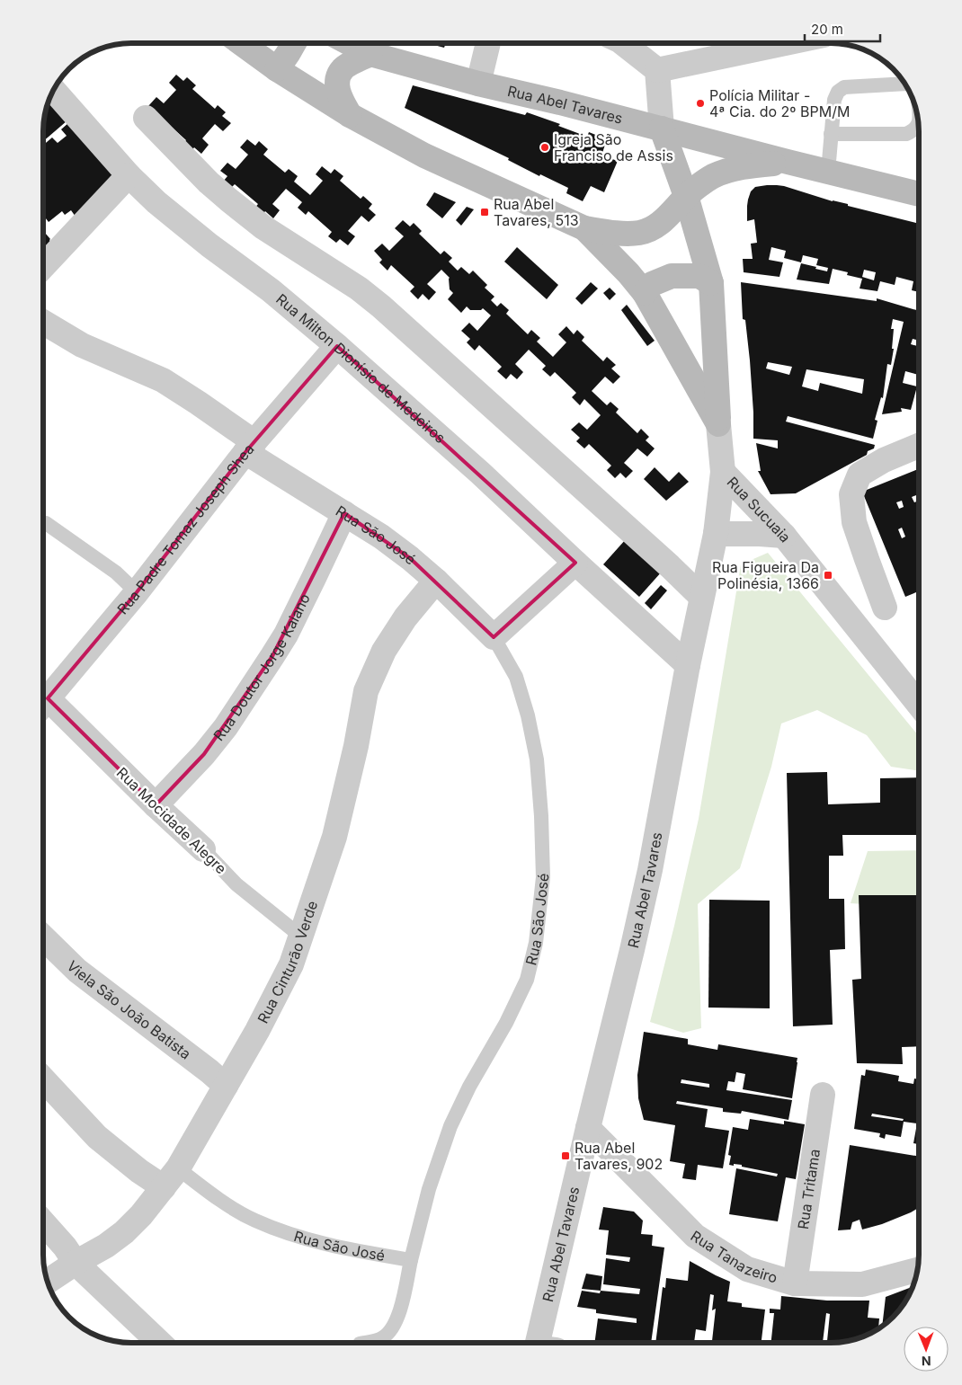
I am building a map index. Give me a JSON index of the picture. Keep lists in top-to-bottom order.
{
  "streets": {
    "main road": ["Rua Abel Tavares"],
    "street": [
      "Rua Milton Dionísio de Medeiros",
      "Rua Sucuaia",
      "Rua Padre Tomaz Joseph Shea",
      "Rua São José",
      "Rua Doutor Jorge Kaiano",
      "Rua Mocidade Alegre",
      "Rua Cinturão Verde",
      "Viela São João Batista",
      "Rua Tritama",
      "Rua Tanazeiro"
    ]
  },
  "crossings": [
    ["Rua Abel Tavares", "Rua Milton Dionísio de Medeiros"],
    ["Rua Abel Tavares", "Rua Sucuaia"],
    ["Rua Abel Tavares", "Rua Tanazeiro"],
    ["Rua Milton Dionísio de Medeiros", "Rua Padre Tomaz Joseph Shea"],
    ["Rua Padre Tomaz Joseph Shea", "Rua São José"],
    ["Rua São José", "Rua Doutor Jorge Kaiano"],
    ["Rua São José", "Rua Cinturão Verde"],
    ["Rua Doutor Jorge Kaiano", "Rua Mocidade Alegre"],
    ["Rua Mocidade Alegre", "Rua Cinturão Verde"],
    ["Rua Cinturão Verde", "Viela São João Batista"],
    ["Rua Tritama", "Rua Tanazeiro"]
  ],
  "places": {
    "other": ["Polícia Militar - 4ª Cia. do 2º BPM/M", "Igreja São Franciso de Assis"],
    "transit": ["Rua Abel Tavares, 513", "Rua Figueira Da Polinésia, 1366", "Rua Abel Tavares, 902"]
  },
  "scale_bar": "20 m",
  "north": "bottom"
}
